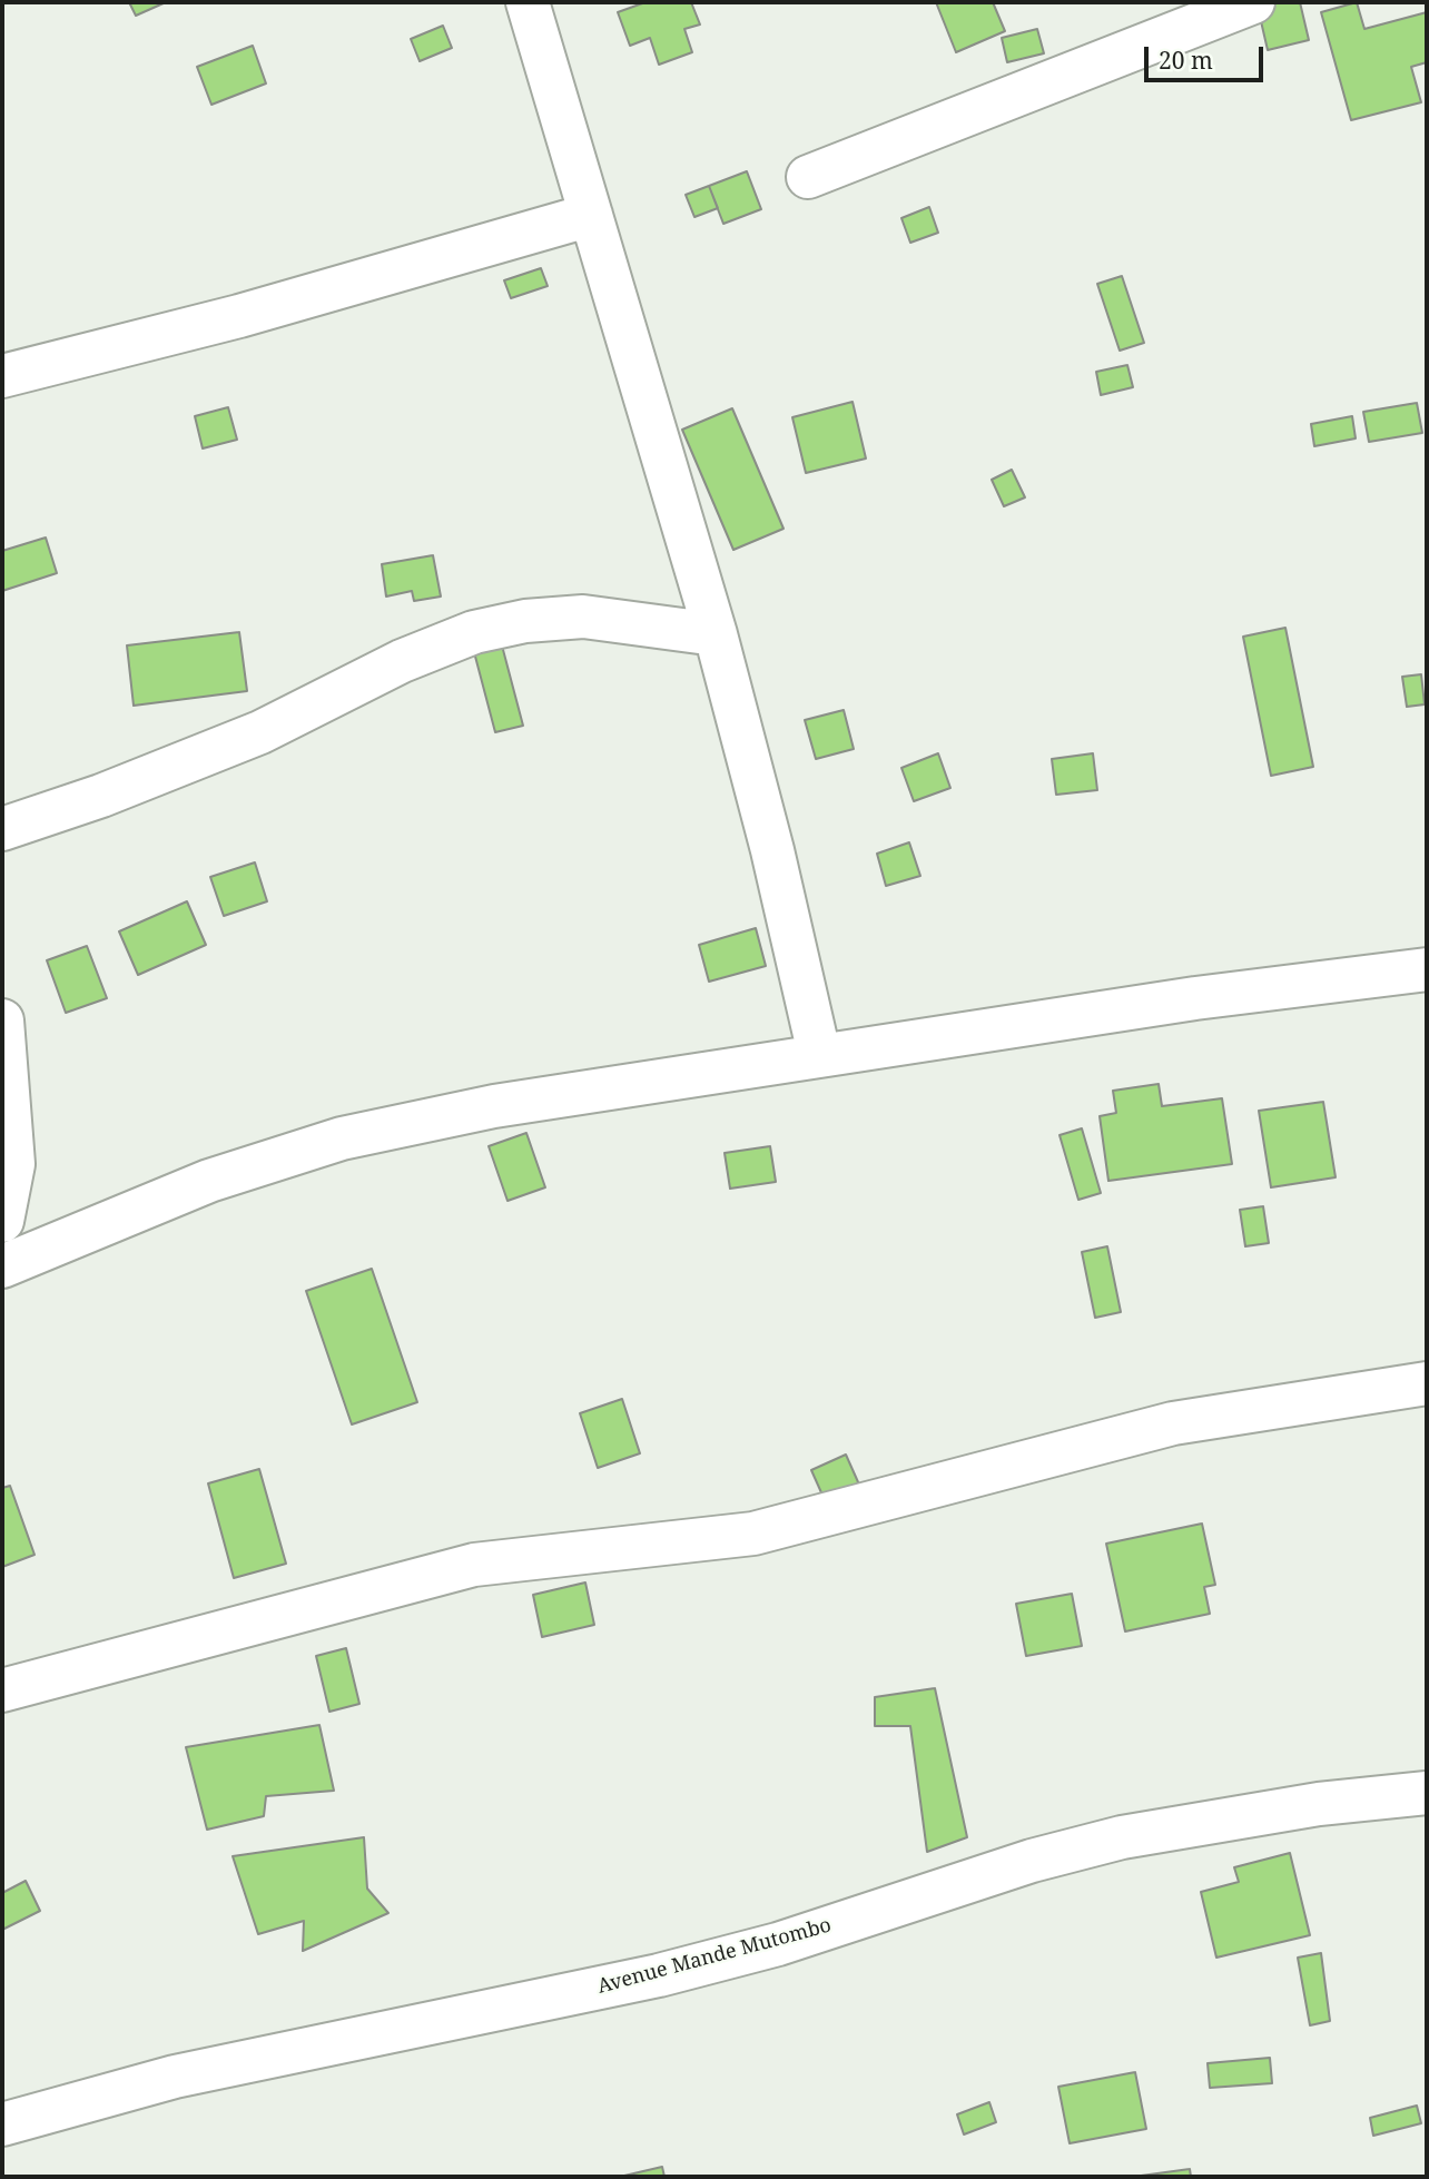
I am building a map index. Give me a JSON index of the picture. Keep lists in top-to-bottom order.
{
  "streets": {
    "street": ["Avenue Mande Mutombo"]
  },
  "scale_bar": "20 m"
}
